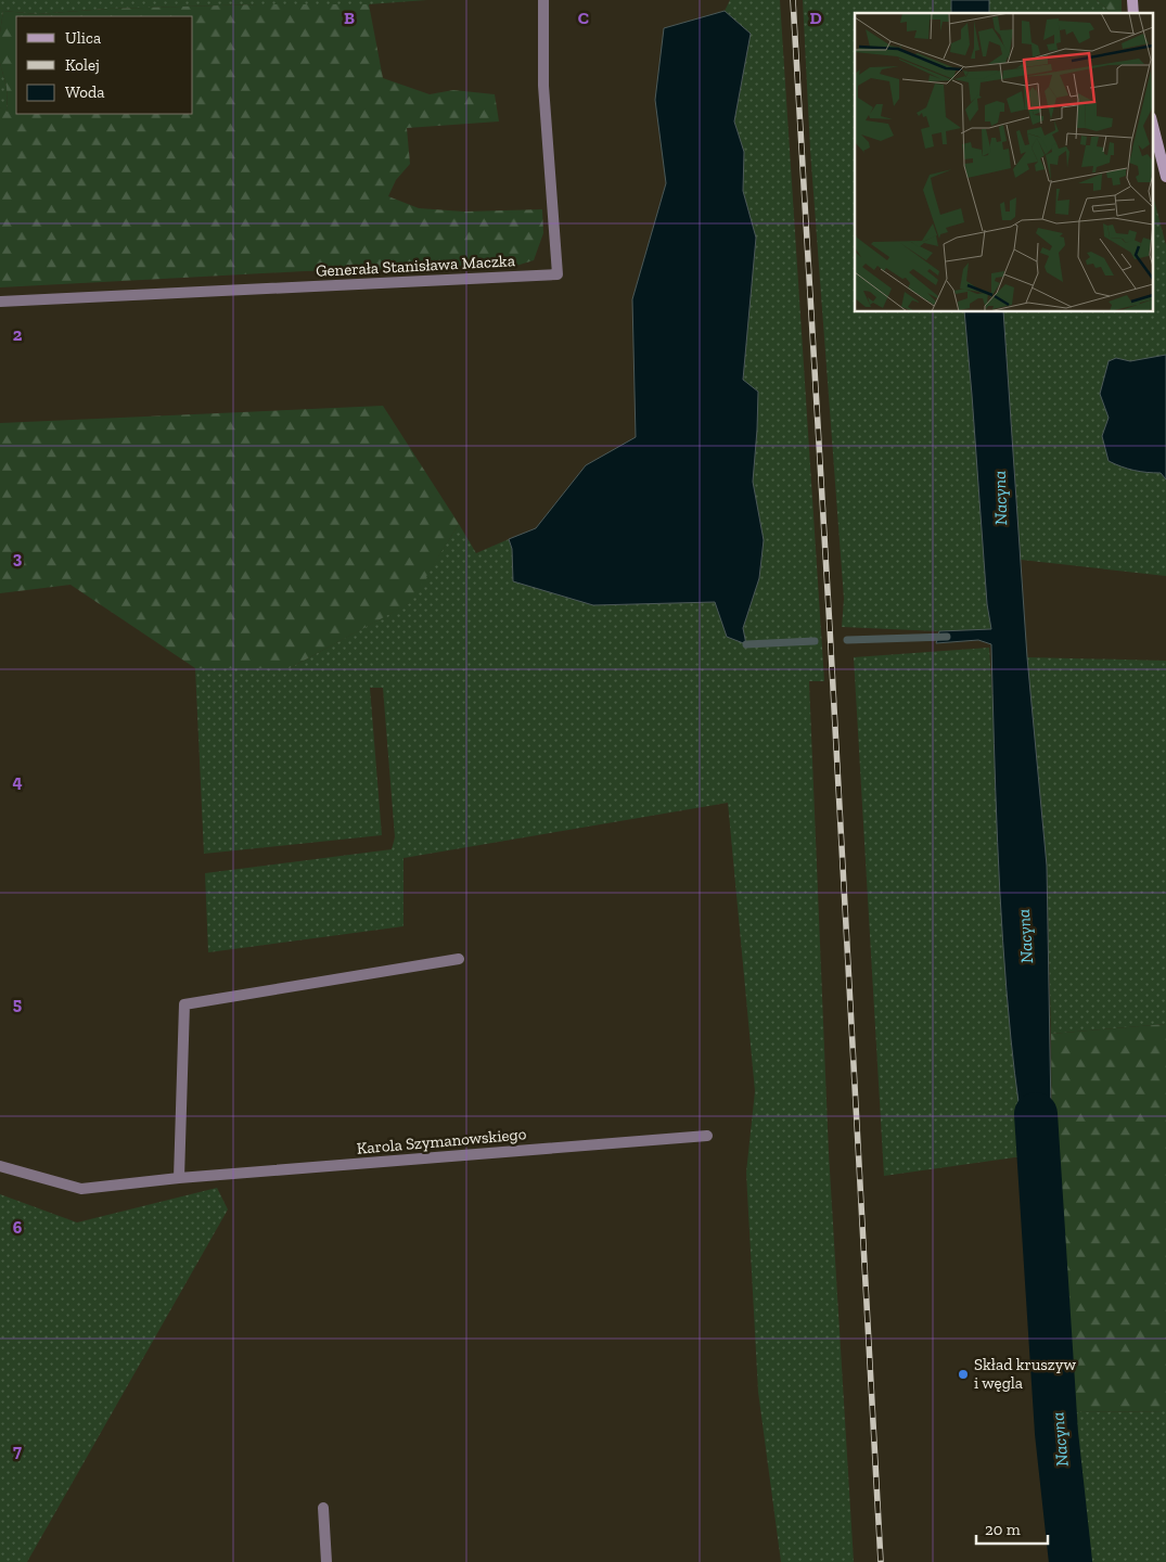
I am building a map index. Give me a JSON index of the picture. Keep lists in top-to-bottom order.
{
  "streets": {
    "street": ["Generała Stanisława Maczka", "Karola Szymanowskiego"]
  },
  "water": ["Nacyna"],
  "places": ["Skład kruszyw i węgla"],
  "legend": ["Ulica", "Kolej", "Woda"],
  "scale_bar": "20 m",
  "grid": {
    "columns": ["B", "C", "D"],
    "rows": [
      "2",
      "3",
      "4",
      "5",
      "6",
      "7"
    ]
  }
}
